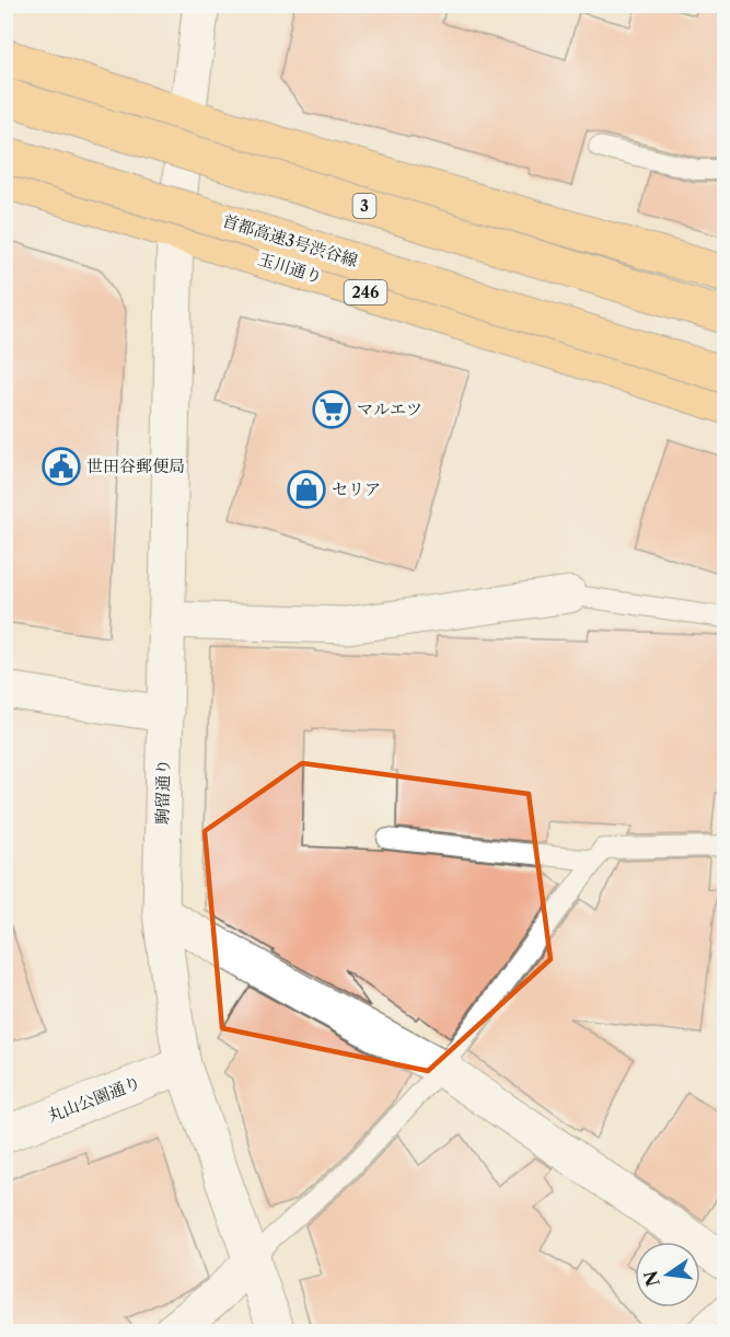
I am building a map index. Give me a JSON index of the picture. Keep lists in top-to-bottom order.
{
  "streets": {
    "highway": [
      "3",
      "首都高速3号渋谷線",
      "玉川通り",
      "246"
    ],
    "street": ["駒留通り", "丸山公園通り"]
  },
  "crossings": [
    ["玉川通り", "駒留通り"],
    ["駒留通り", "丸山公園通り"]
  ],
  "places": {
    "supermarket": ["マルエツ"],
    "public building": ["世田谷郵便局"],
    "shop": ["セリア"]
  },
  "north": "left"
}
